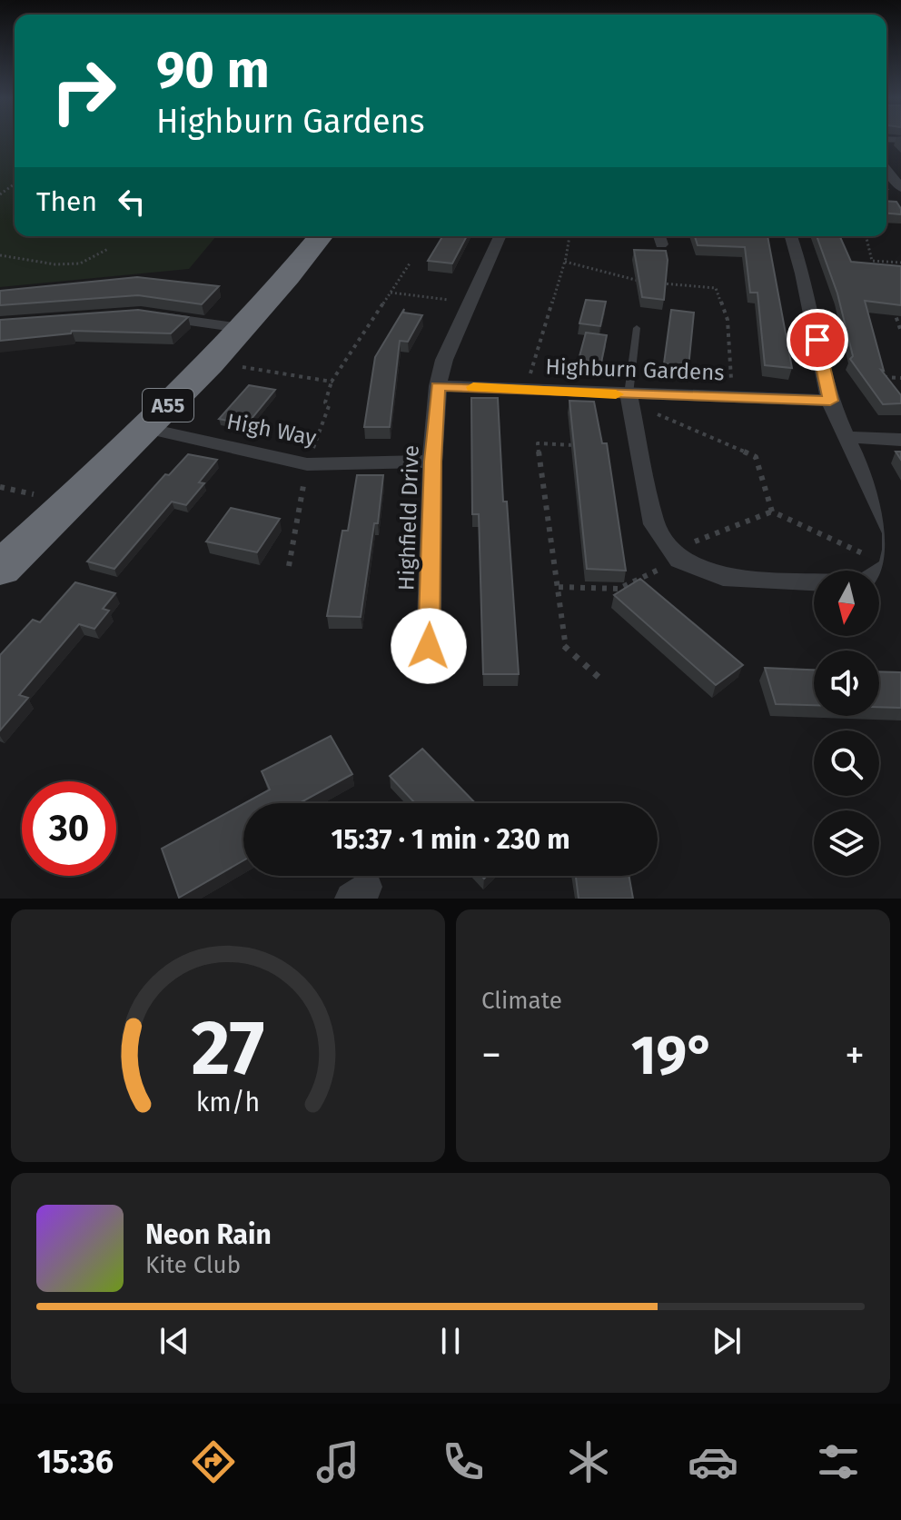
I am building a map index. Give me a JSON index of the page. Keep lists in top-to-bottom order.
{
  "streets": {
    "highway": ["A55"],
    "street": ["Highburn Gardens", "High Way", "Highfield Drive"]
  },
  "crossings": [
    ["Highburn Gardens", "Highfield Drive"],
    ["A55", "High Way"],
    ["High Way", "Highfield Drive"]
  ],
  "north": "bottom",
  "page": {
    "turn": ["90 m", "Highburn Gardens"],
    "then": "Then",
    "limit": "30",
    "trip": "15:37 · 1 min · 230 m",
    "tile": "Climate",
    "heat": ["−", "19°", "+"],
    "song": ["Neon Rain", "Kite Club"],
    "tabs": "15:36",
    "gauge": ["27", "km/h"]
  }
}
